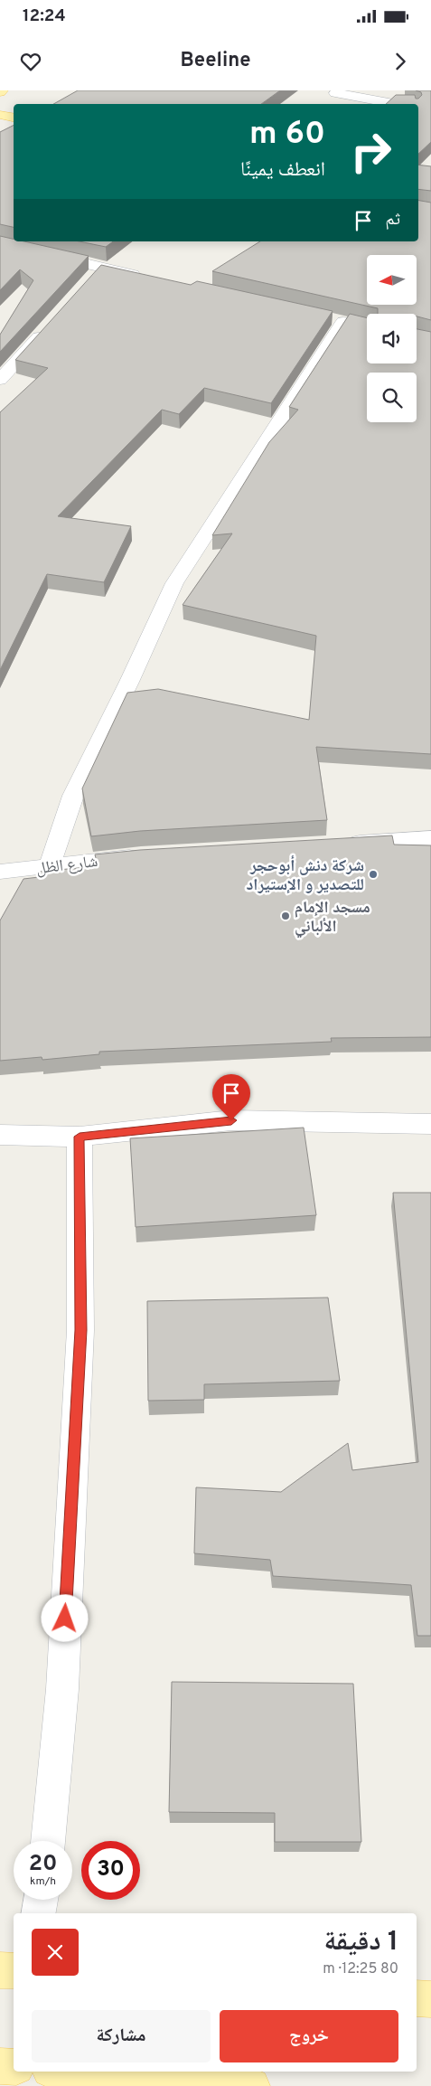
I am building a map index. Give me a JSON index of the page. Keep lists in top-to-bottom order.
{
  "streets": {
    "street": ["شارع الظل"]
  },
  "places": ["شركة دنش أبوحجر للتصدير و الإستيراد", "مسجد الإمام الألباني"],
  "north": "left",
  "page": {
    "status": "12:24",
    "header": "Beeline",
    "turn": ["60 m", "انعطف يمينًا"],
    "then": "ثم",
    "speed": "20 km/h",
    "limit": "30",
    "heading": ["1 دقيقة", "80 m · 12:25"],
    "buttons": ["خروج", "مشاركة"]
  }
}
